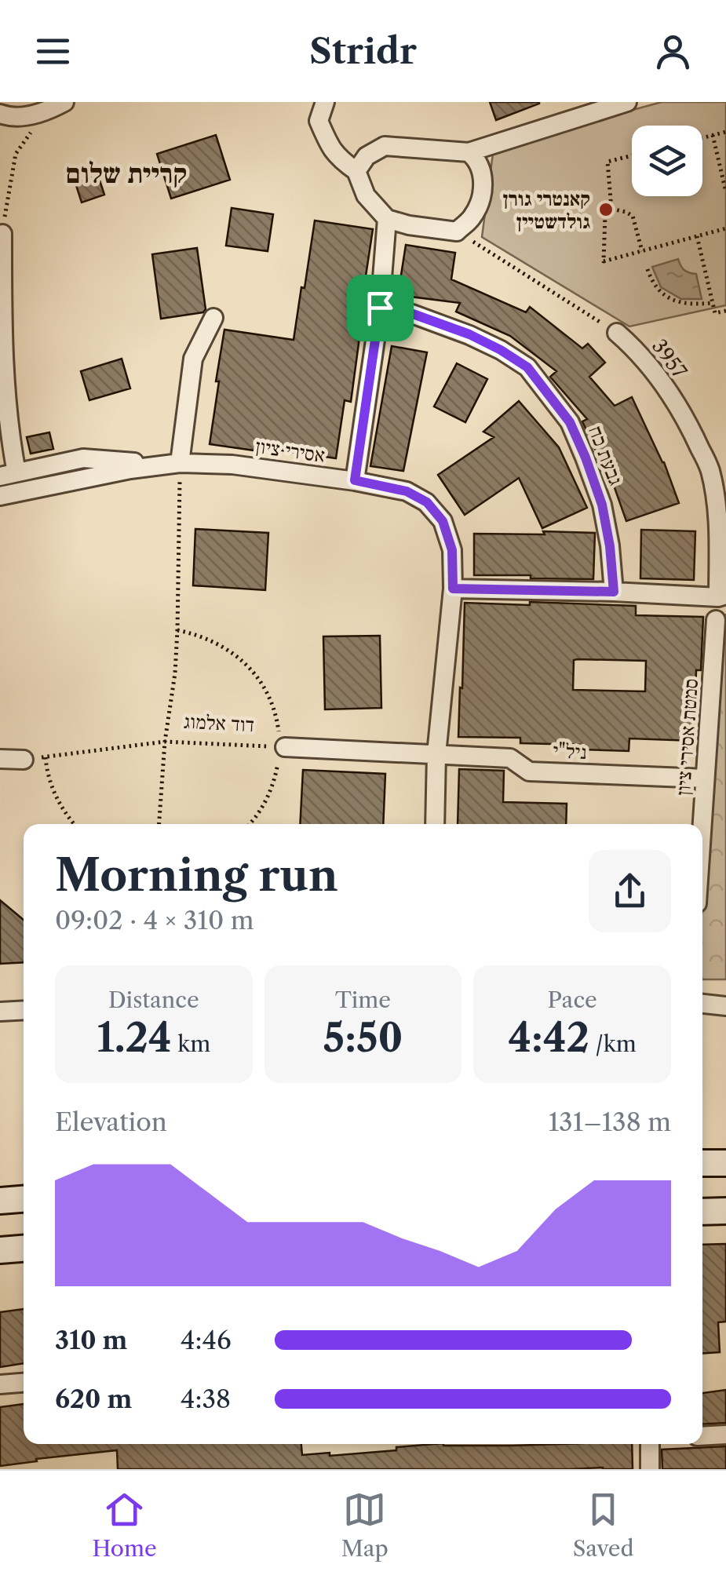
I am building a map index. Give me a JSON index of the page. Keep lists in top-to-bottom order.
{
  "streets": {
    "street": [
      "3957",
      "אסירי ציון",
      "גבעת כח",
      "סמטת אסירי ציון",
      "ניל\"י"
    ],
    "path": ["דוד אלמוג"]
  },
  "crossings": [
    ["אסירי ציון", "ניל\"י"],
    ["סמטת אסירי ציון", "ניל\"י"]
  ],
  "districts": ["קריית שלום"],
  "places": ["קאנטרי גורן גולדשטיין"],
  "page": {
    "header": "Stridr",
    "heading": ["Morning run", "09:02 · 4 × 310 m"],
    "stats": [
      ["Distance", "1.24 km"],
      ["Time", "5:50"],
      ["Pace", "4:42 /km"]
    ],
    "chart": ["Elevation", "131–138 m"],
    "list": [
      {
        "name": "310 m",
        "note": "4:46"
      },
      {
        "name": "620 m",
        "note": "4:38"
      }
    ],
    "tabs": ["Home", "Map", "Saved"]
  }
}
